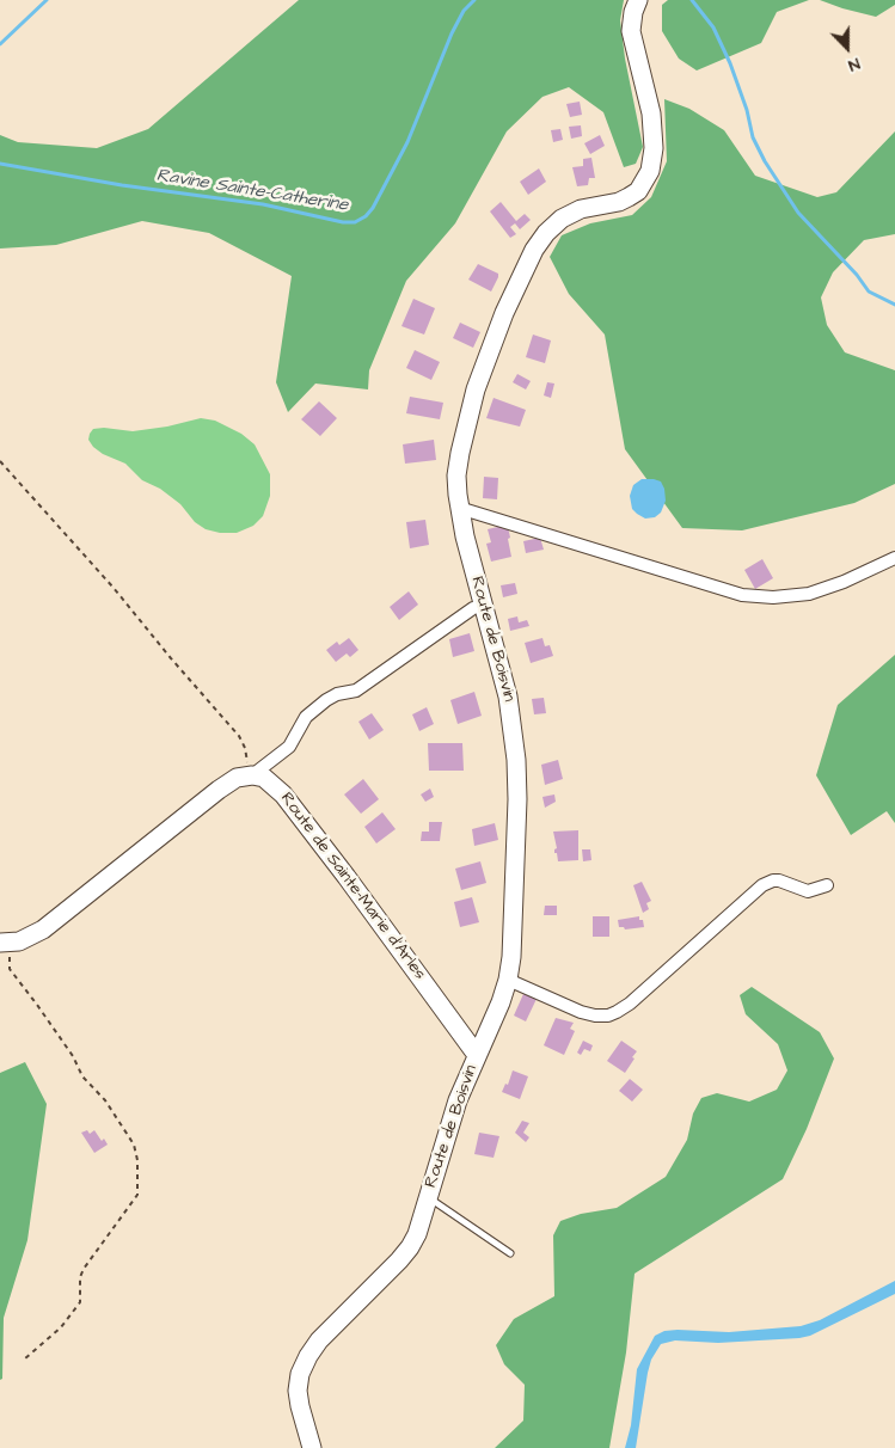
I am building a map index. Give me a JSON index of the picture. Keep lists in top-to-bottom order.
{
  "streets": {
    "main road": ["Route de Boisvin", "Route de Sainte-Marie d'Arles"]
  },
  "crossings": [
    ["Route de Boisvin", "Route de Sainte-Marie d'Arles"]
  ],
  "water": ["Ravine Sainte-Catherine"],
  "north": "bottom"
}
